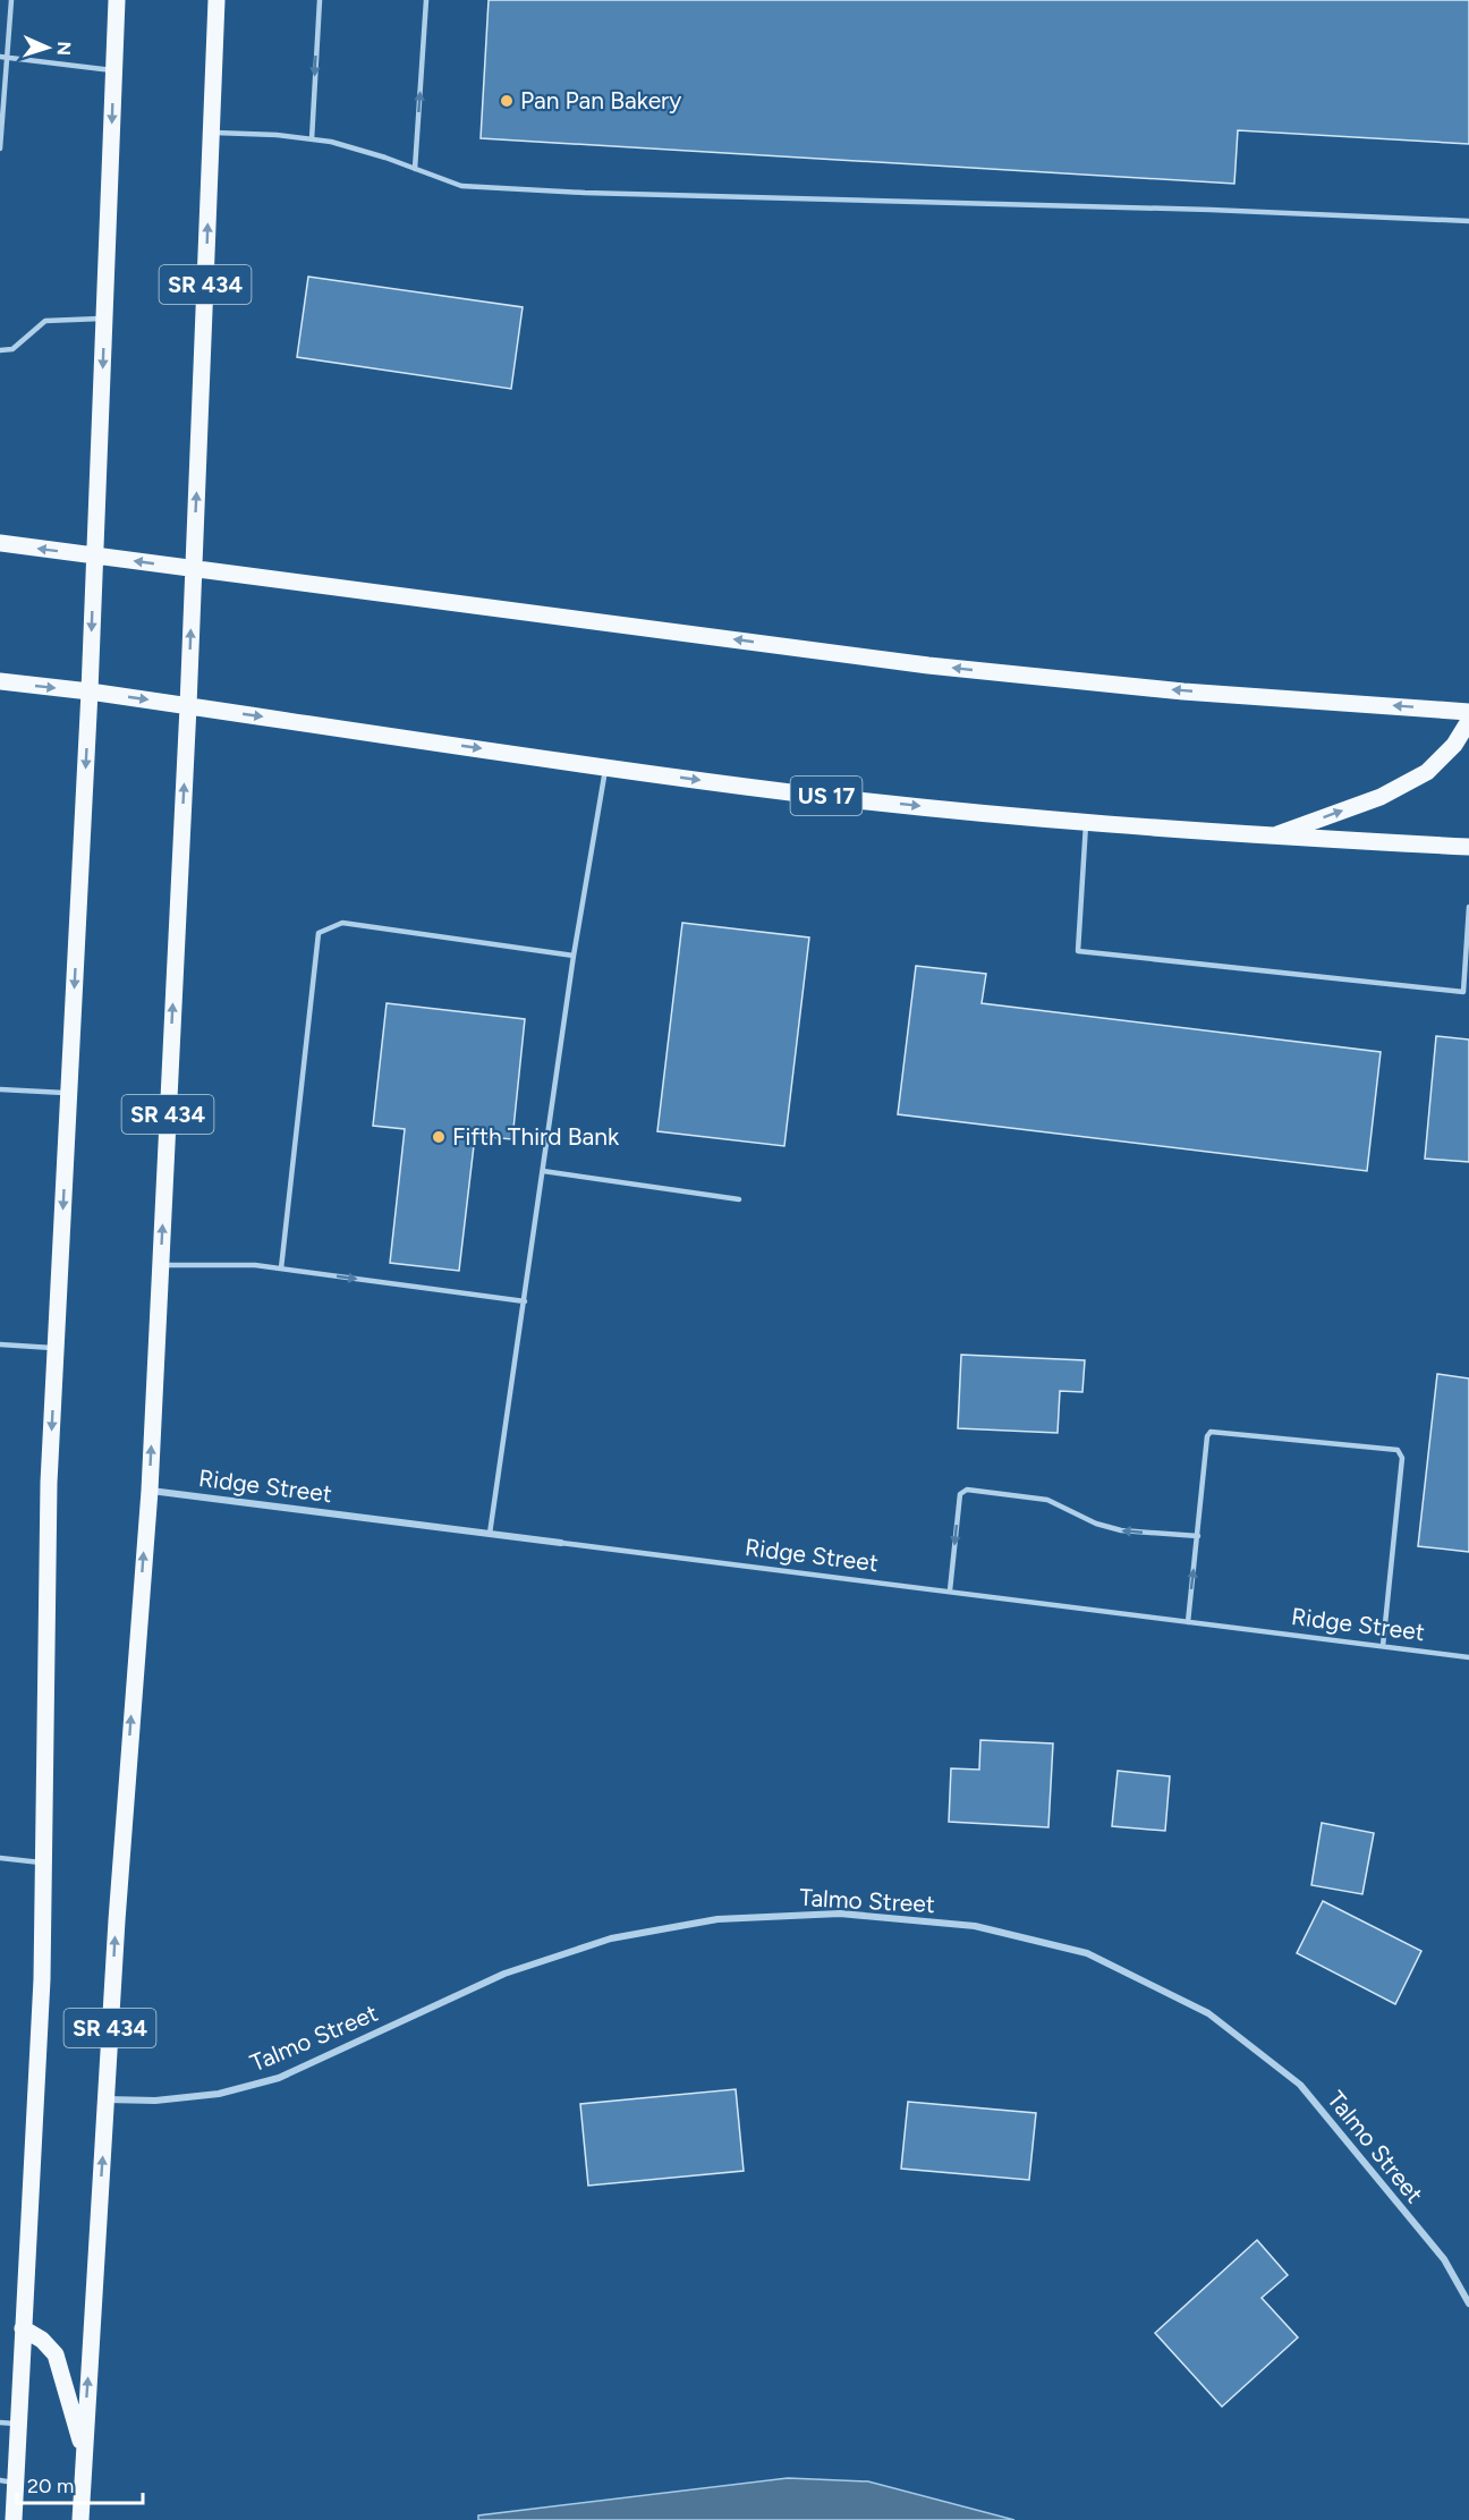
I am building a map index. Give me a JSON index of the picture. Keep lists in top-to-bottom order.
{
  "streets": {
    "main road": ["SR 434", "US 17"],
    "street": ["Ridge Street", "Talmo Street"]
  },
  "crossings": [
    ["SR 434", "US 17"],
    ["SR 434", "Ridge Street"],
    ["SR 434", "Talmo Street"]
  ],
  "places": ["Pan Pan Bakery", "Fifth Third Bank"],
  "scale_bar": "20 m",
  "north": "right"
}
